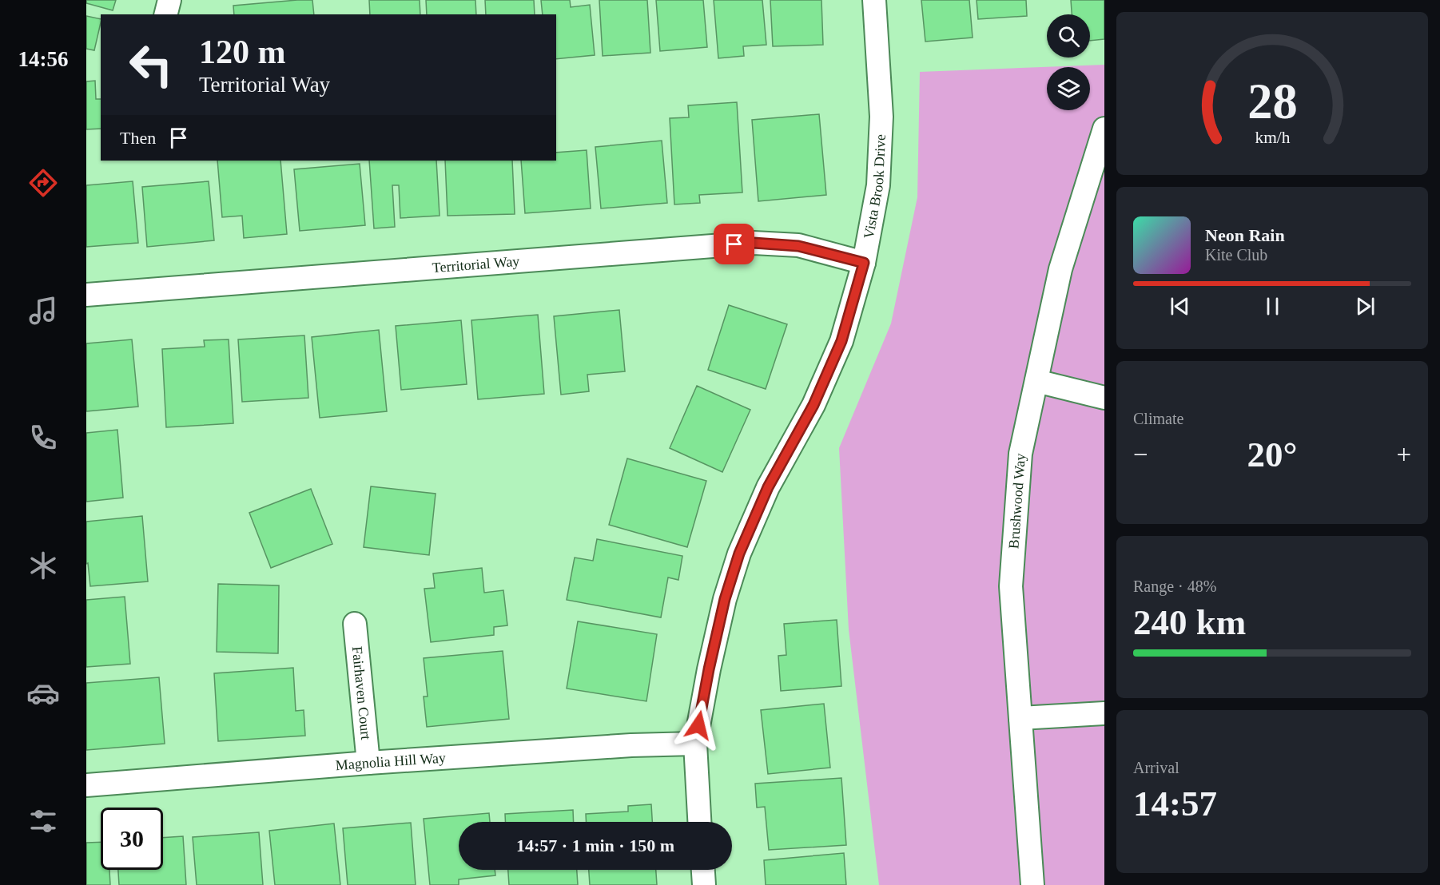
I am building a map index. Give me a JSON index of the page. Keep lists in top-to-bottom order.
{
  "streets": {
    "street": [
      "Vista Brook Drive",
      "Territorial Way",
      "Brushwood Way",
      "Fairhaven Court",
      "Magnolia Hill Way"
    ]
  },
  "crossings": [
    ["Vista Brook Drive", "Territorial Way"],
    ["Vista Brook Drive", "Magnolia Hill Way"],
    ["Fairhaven Court", "Magnolia Hill Way"]
  ],
  "page": {
    "tabs": "14:56",
    "turn": ["120 m", "Territorial Way"],
    "then": "Then",
    "song": ["Neon Rain", "Kite Club"],
    "tile": [
      "Climate",
      ["Range · 48%", "240 km"],
      ["Arrival", "14:57"]
    ],
    "heat": ["−", "20°", "+"],
    "limit": "30",
    "trip": "14:57 · 1 min · 150 m",
    "gauge": ["28", "km/h"]
  }
}
